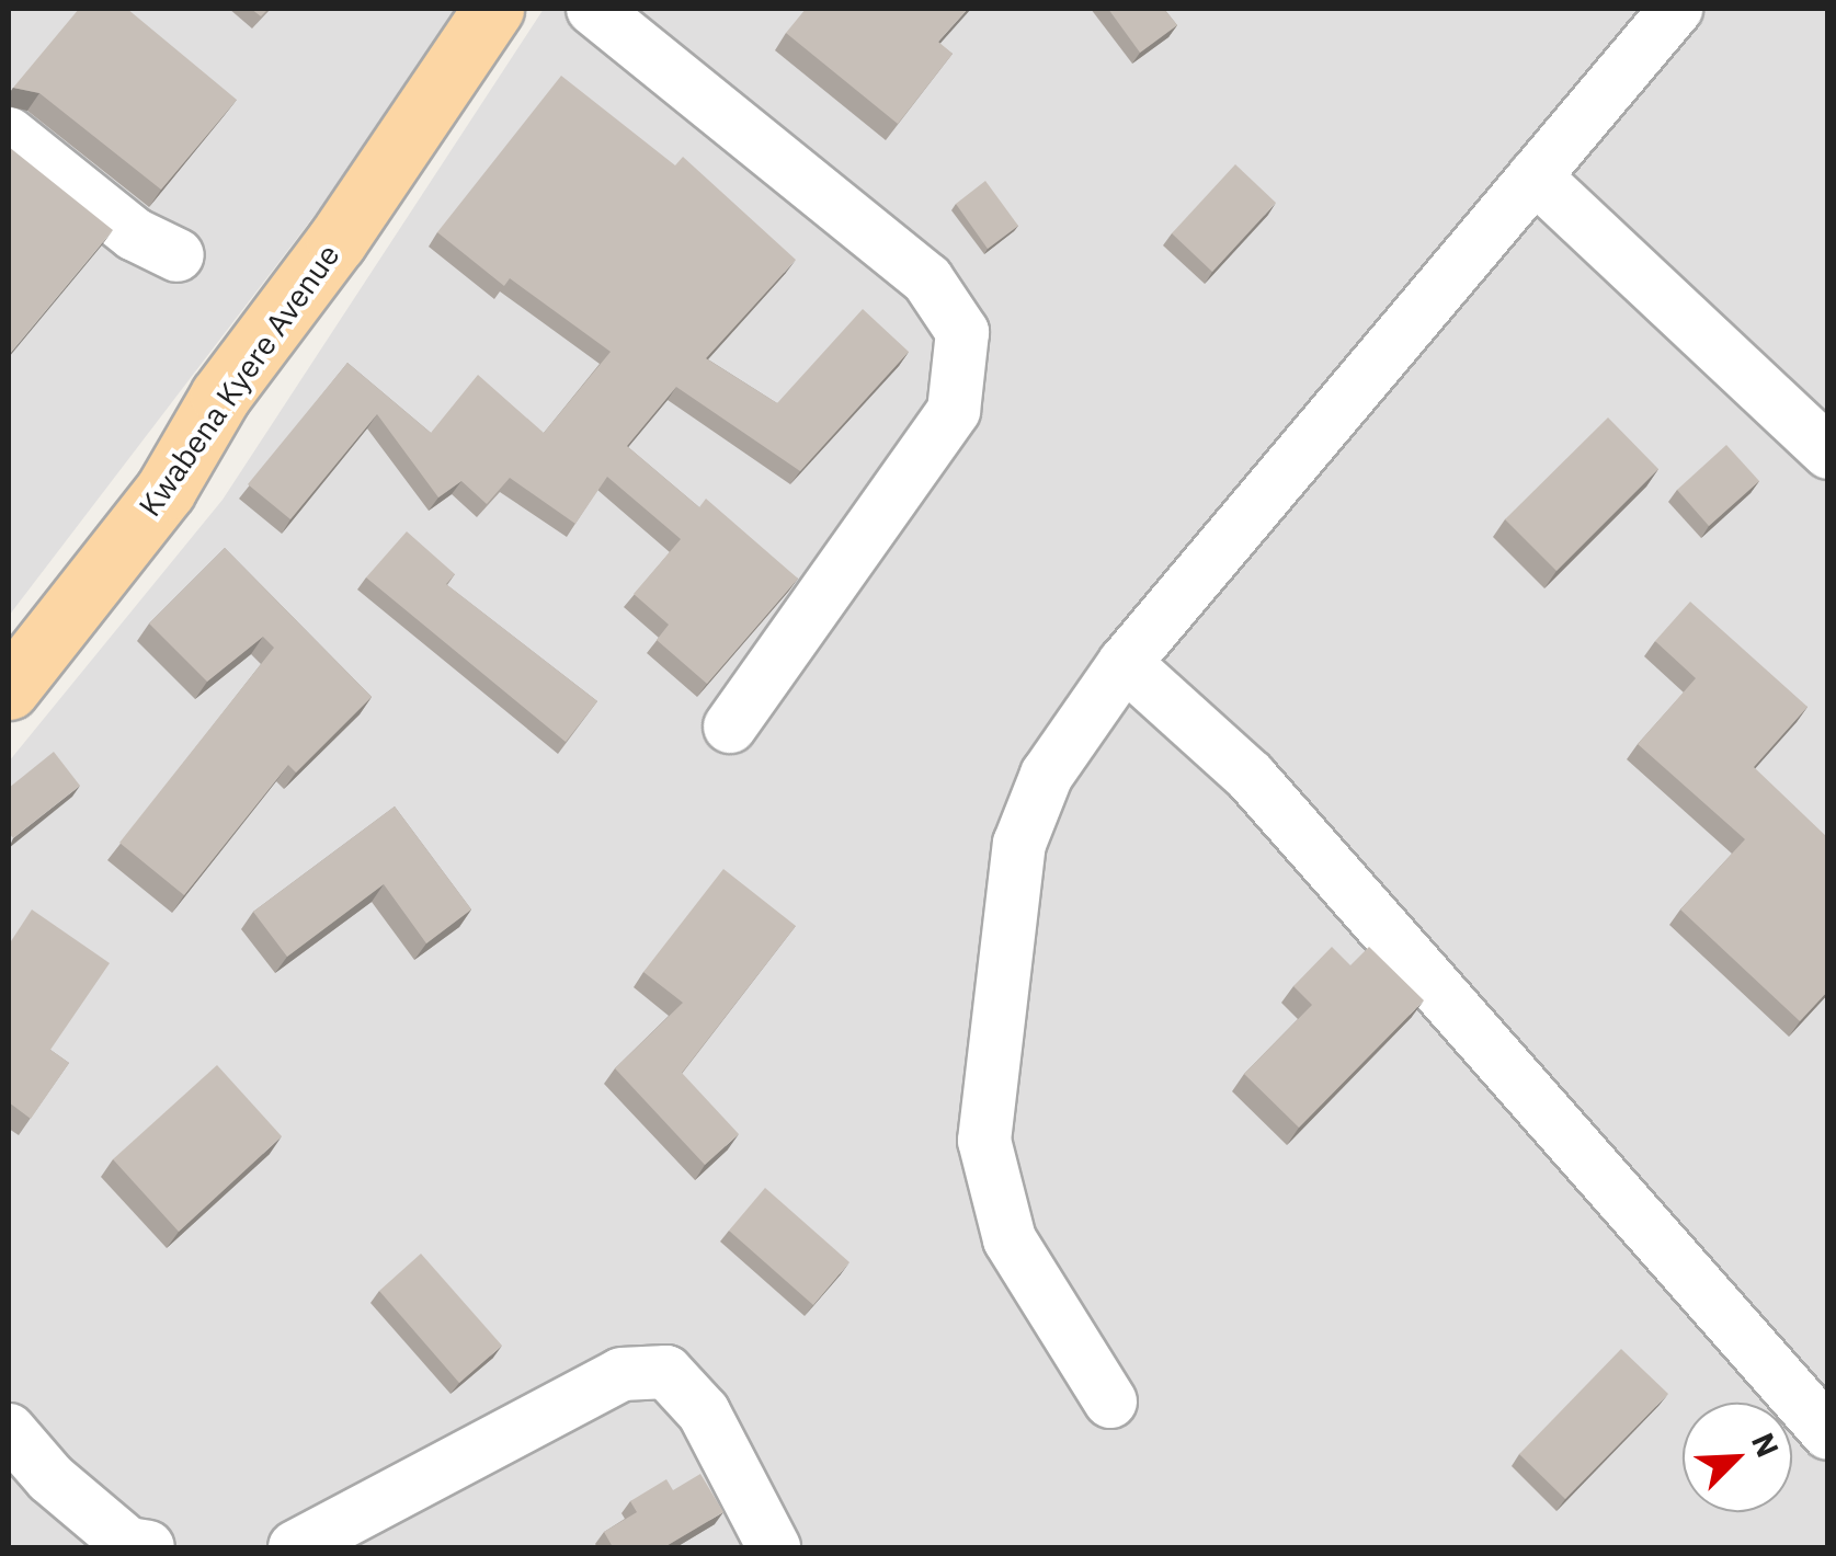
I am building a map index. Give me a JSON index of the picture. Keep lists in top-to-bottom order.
{
  "streets": {
    "main road": ["Kwabena Kyere Avenue"]
  },
  "north": "top right"
}
